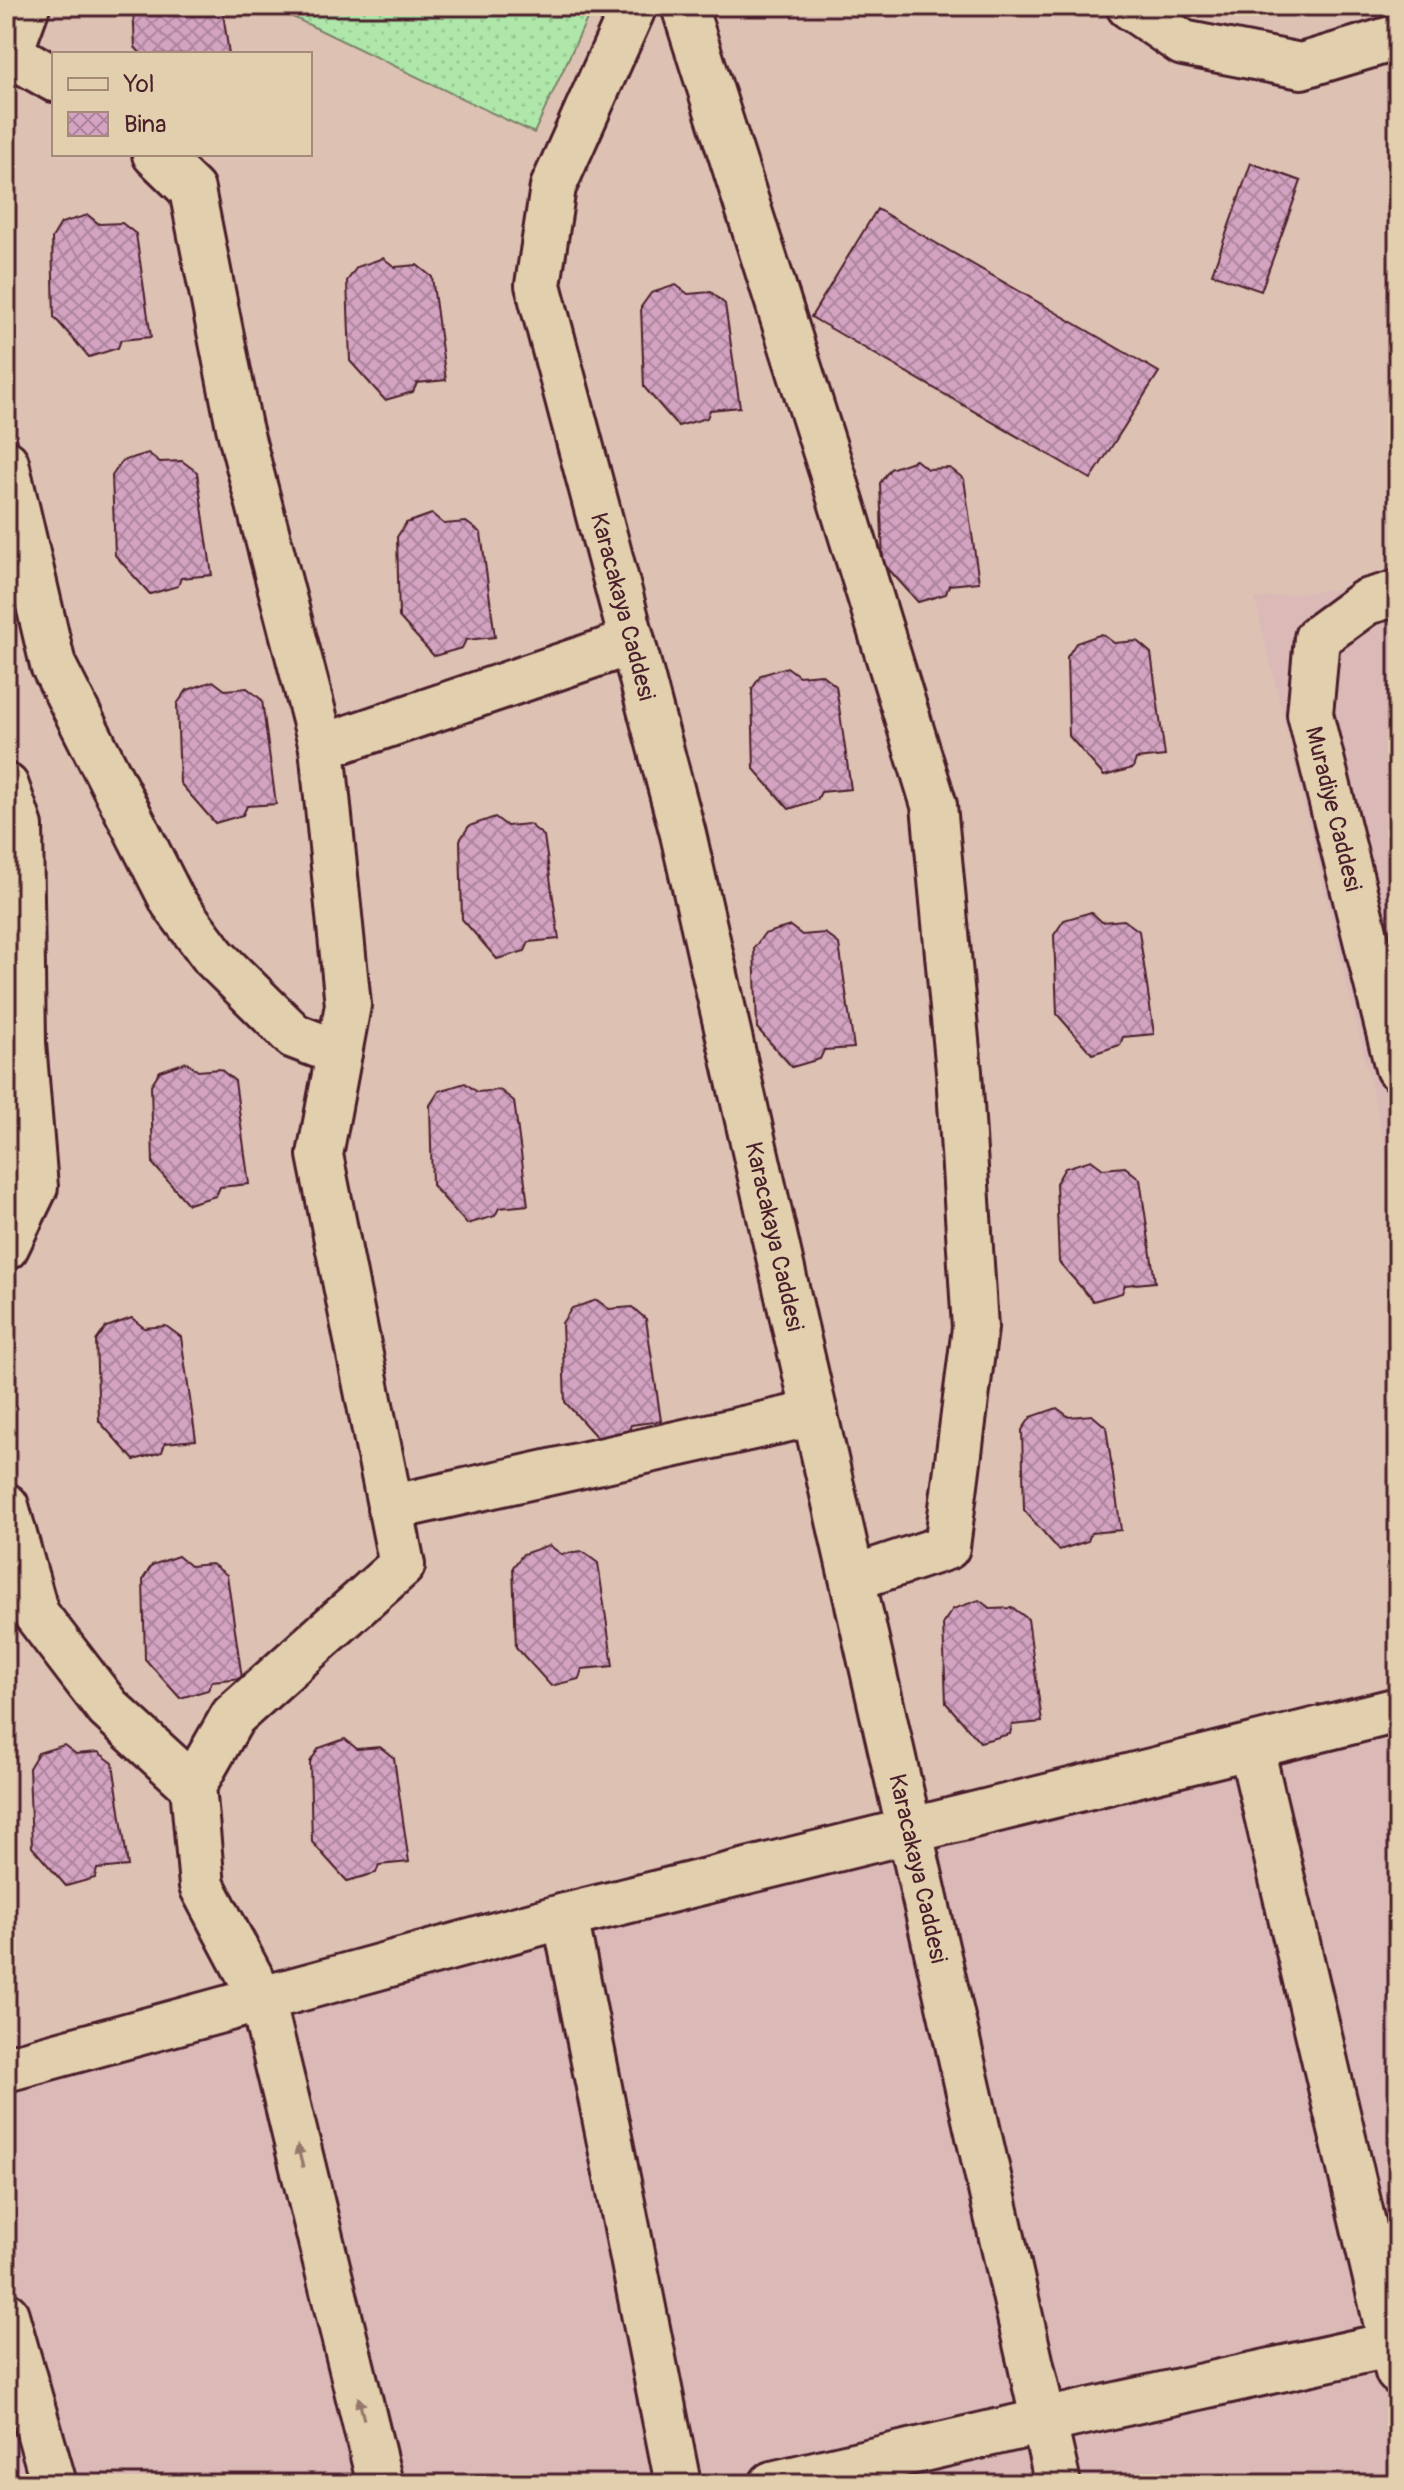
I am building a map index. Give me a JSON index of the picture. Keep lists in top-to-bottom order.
{
  "streets": {
    "street": ["Karacakaya Caddesi", "Muradiye Caddesi"]
  },
  "legend": ["Yol", "Bina"]
}
